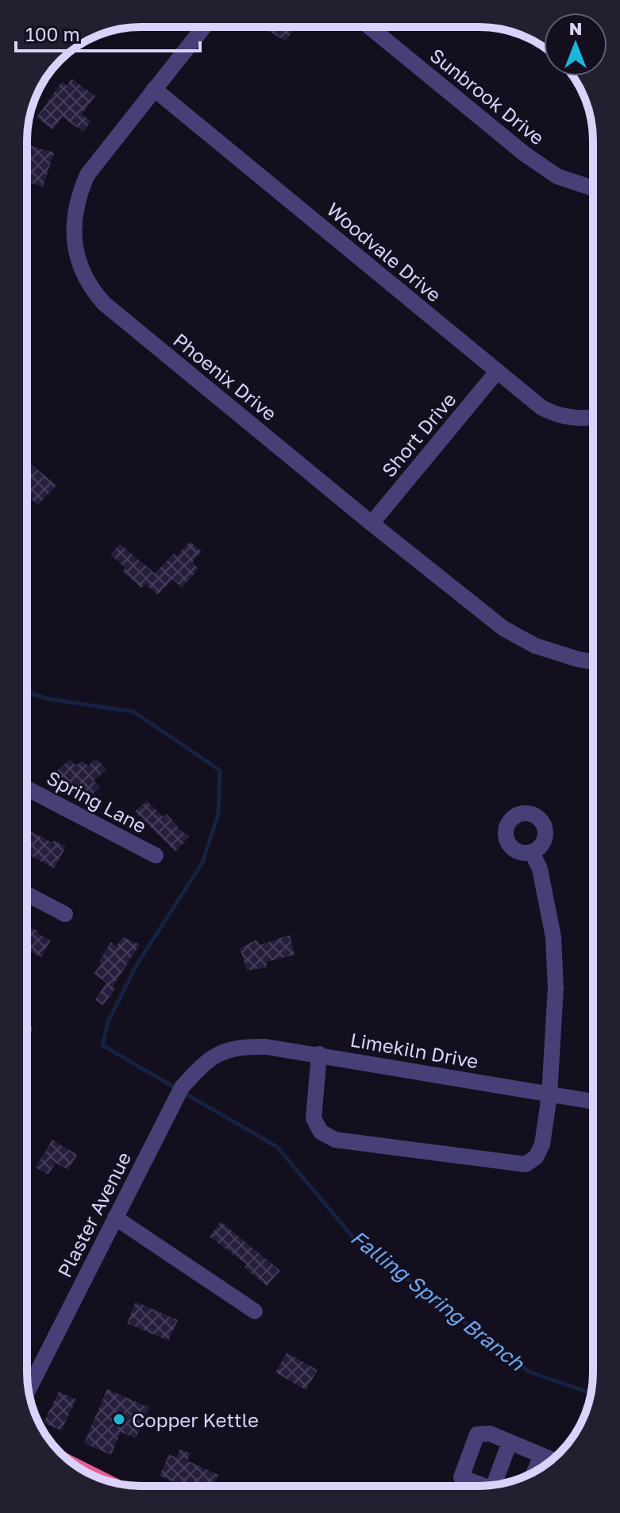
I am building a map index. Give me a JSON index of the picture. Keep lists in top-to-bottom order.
{
  "streets": {
    "street": [
      "Sunbrook Drive",
      "Woodvale Drive",
      "Phoenix Drive",
      "Short Drive",
      "Spring Lane",
      "Limekiln Drive",
      "Plaster Avenue"
    ]
  },
  "crossings": [
    ["Woodvale Drive", "Phoenix Drive"],
    ["Woodvale Drive", "Short Drive"],
    ["Phoenix Drive", "Short Drive"],
    ["Limekiln Drive", "Plaster Avenue"]
  ],
  "water": ["Falling Spring Branch"],
  "places": ["Copper Kettle"],
  "scale_bar": "100 m",
  "north": "top"
}
